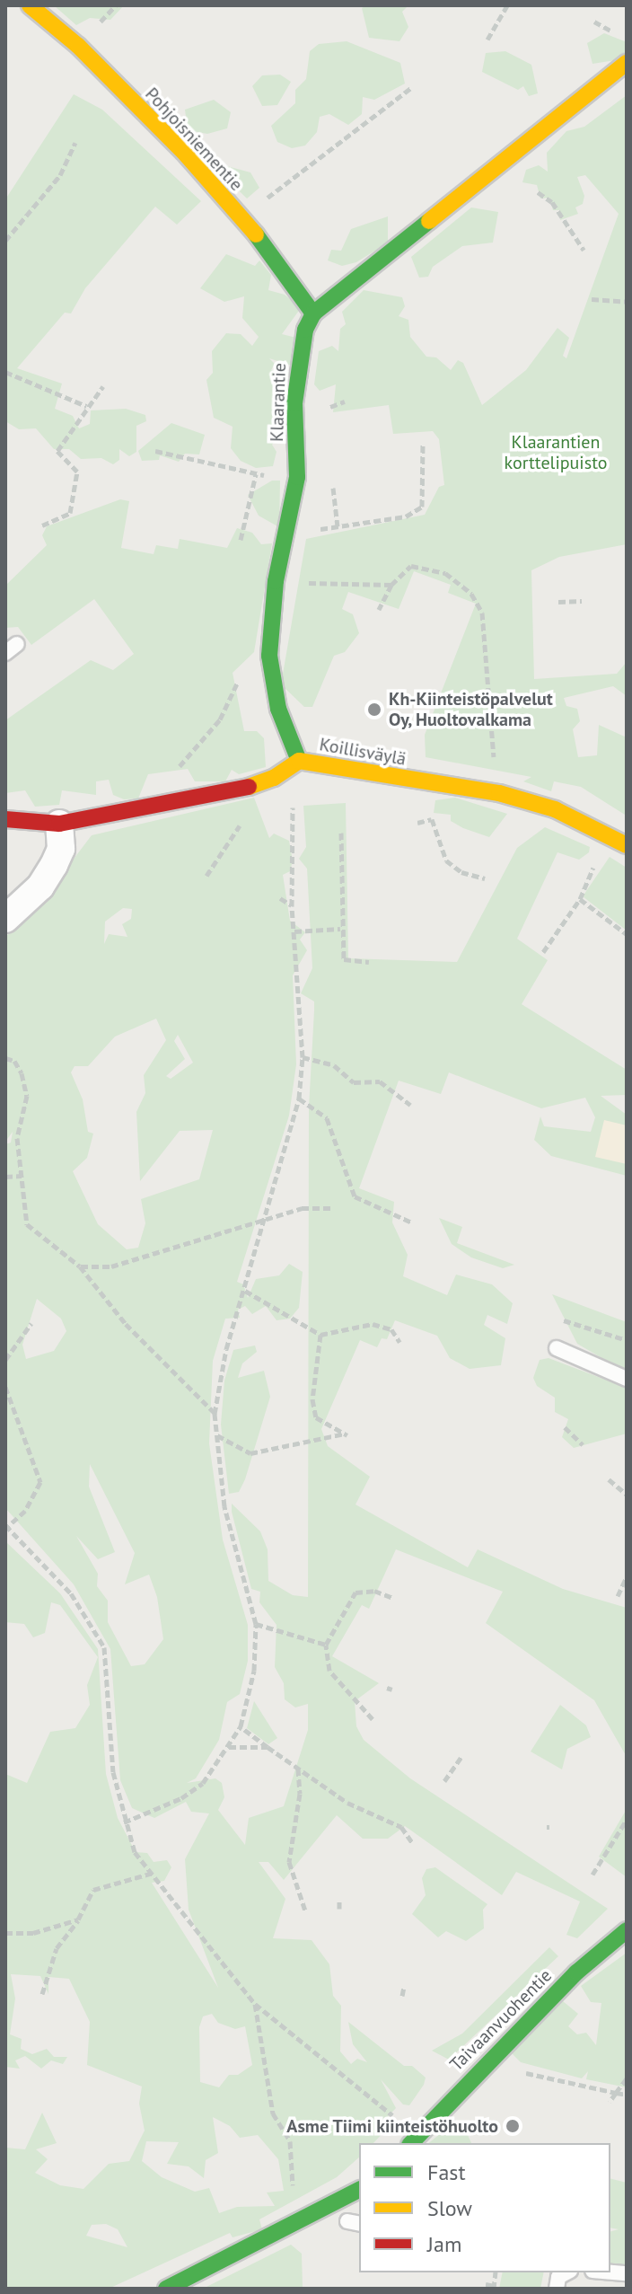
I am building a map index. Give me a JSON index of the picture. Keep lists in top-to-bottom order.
{
  "streets": {
    "street": [
      "Pohjoisniementie",
      "Klaarantie",
      "Koillisväylä",
      "Taivaanvuohentie"
    ]
  },
  "crossings": [
    ["Pohjoisniementie", "Klaarantie"],
    ["Klaarantie", "Koillisväylä"]
  ],
  "parks": ["Klaarantien korttelipuisto"],
  "places": ["Kh-Kiinteistöpalvelut Oy, Huoltovalkama", "Asme Tiimi kiinteistöhuolto"],
  "legend": ["Fast", "Slow", "Jam"]
}
